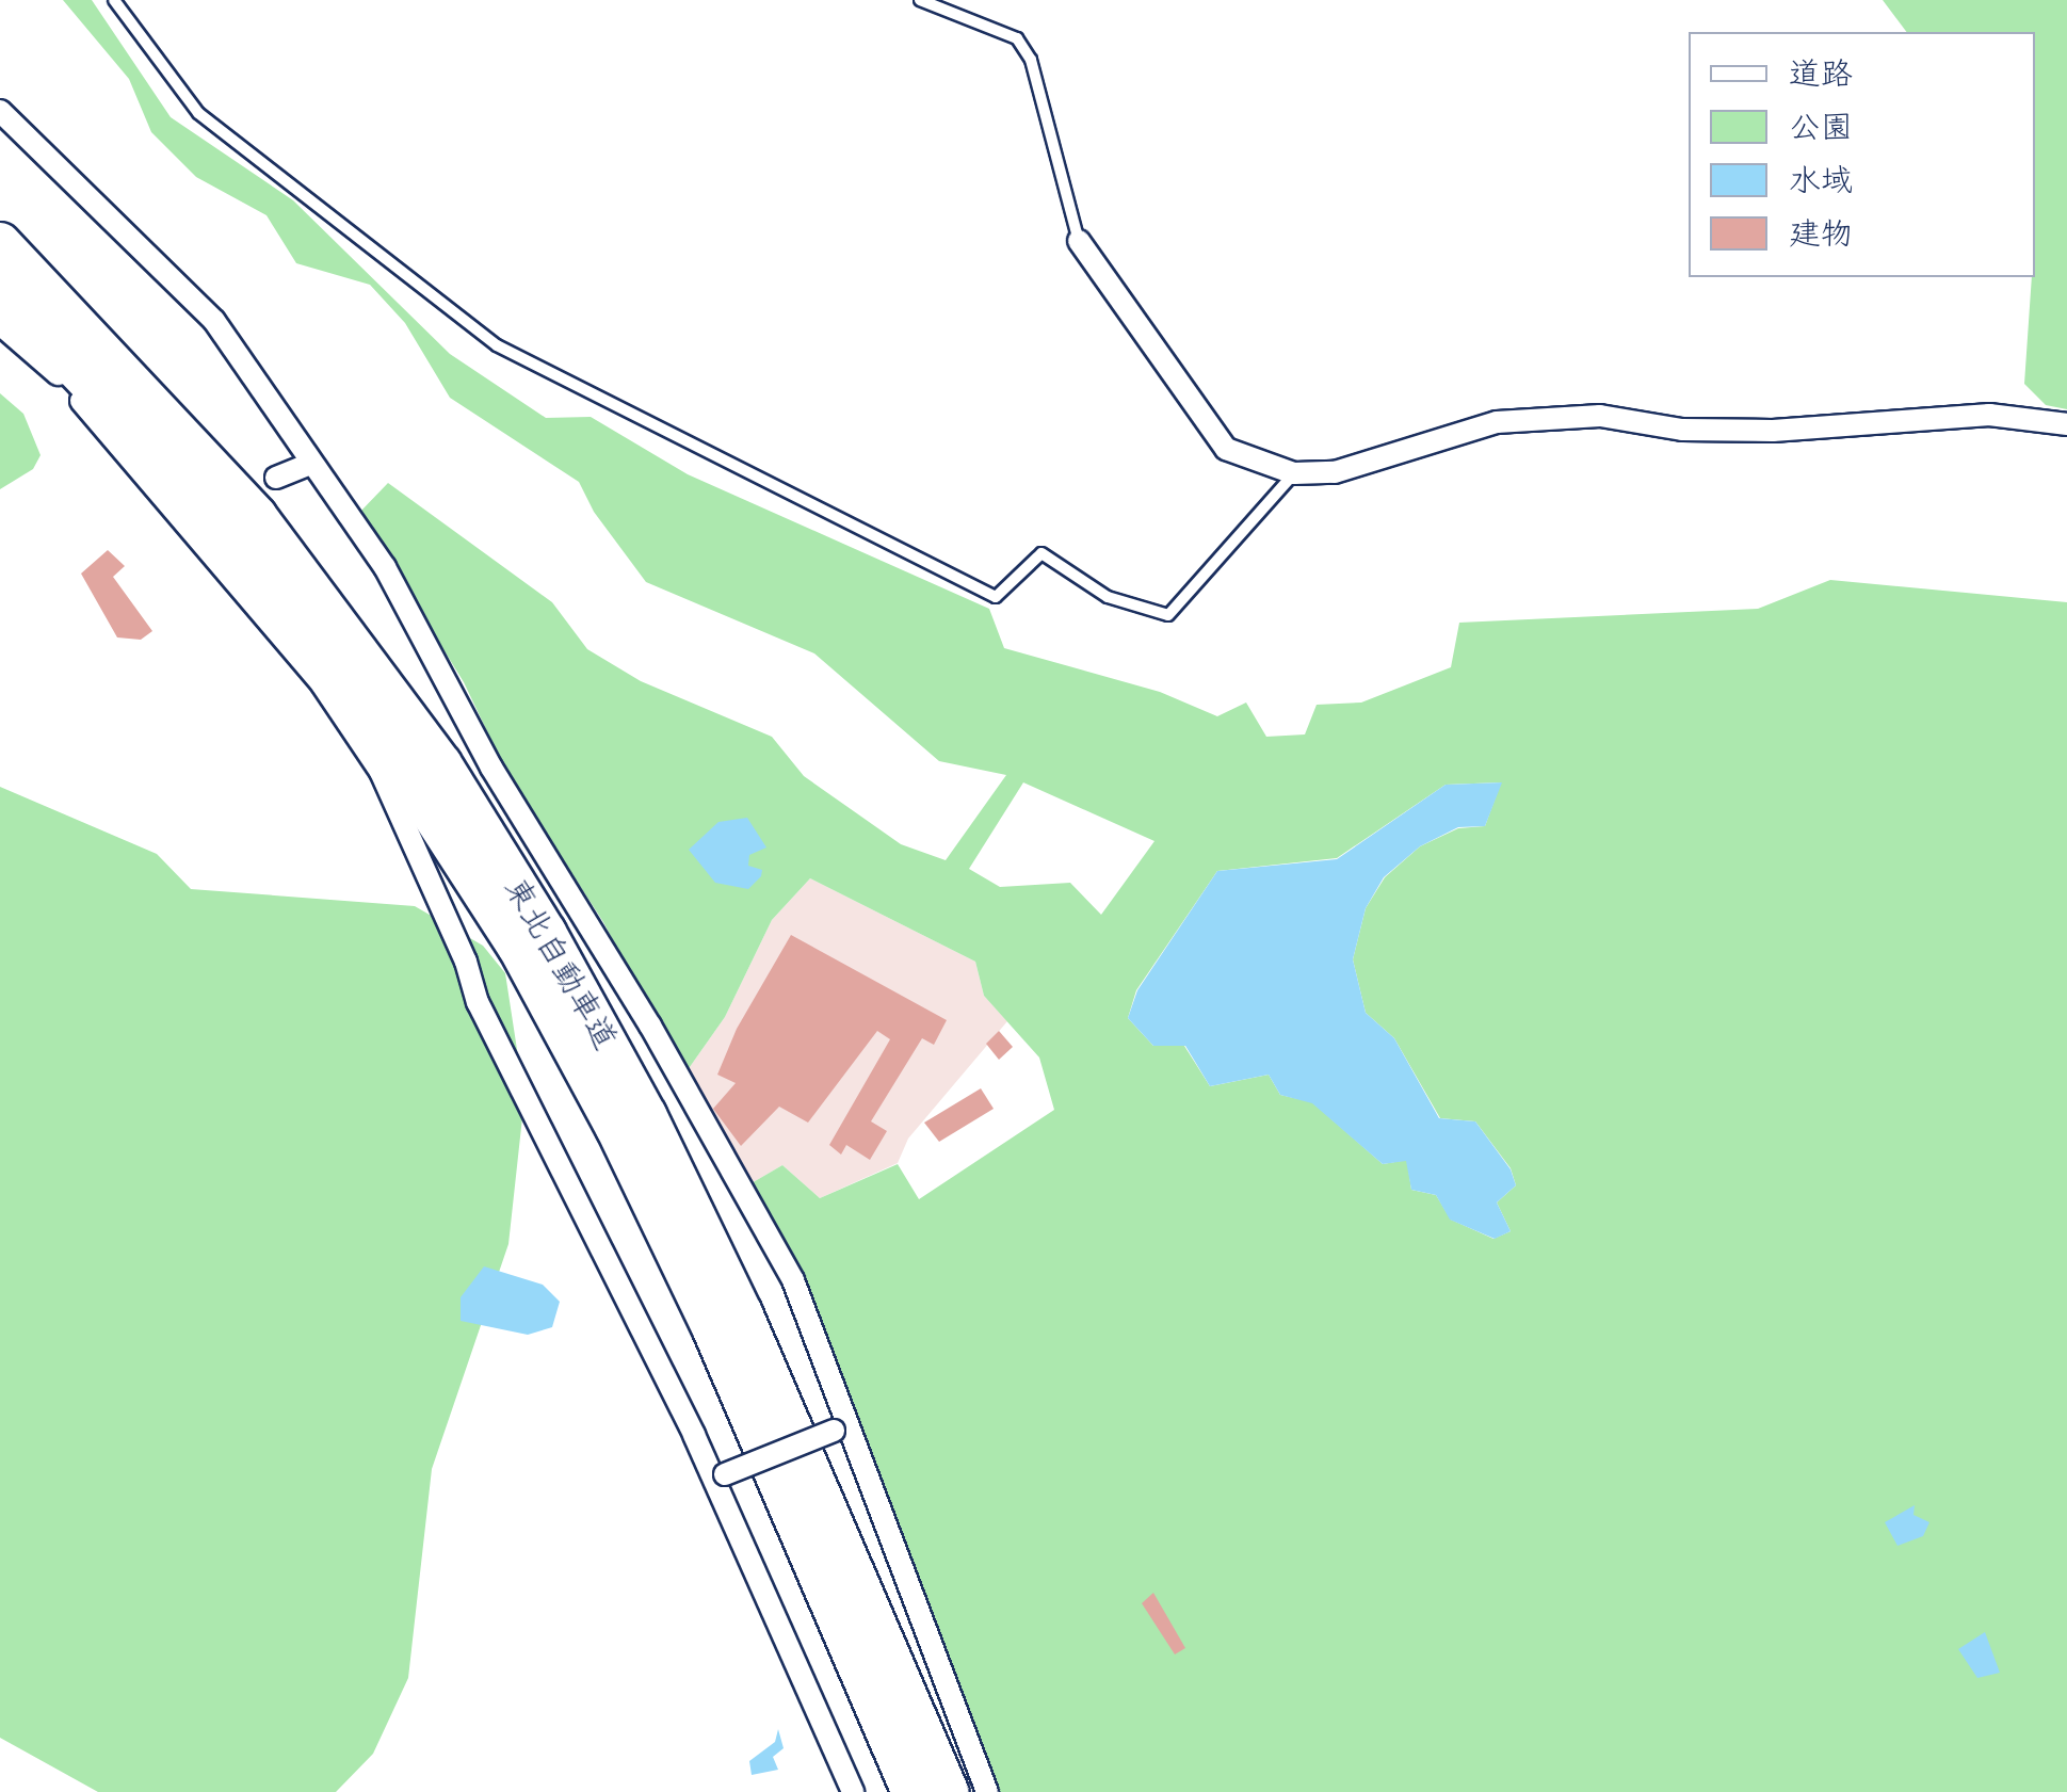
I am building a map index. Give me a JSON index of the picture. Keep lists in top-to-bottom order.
{
  "streets": {
    "highway": ["東北自動車道"]
  },
  "legend": [
    "道路",
    "公園",
    "水域",
    "建物"
  ]
}
